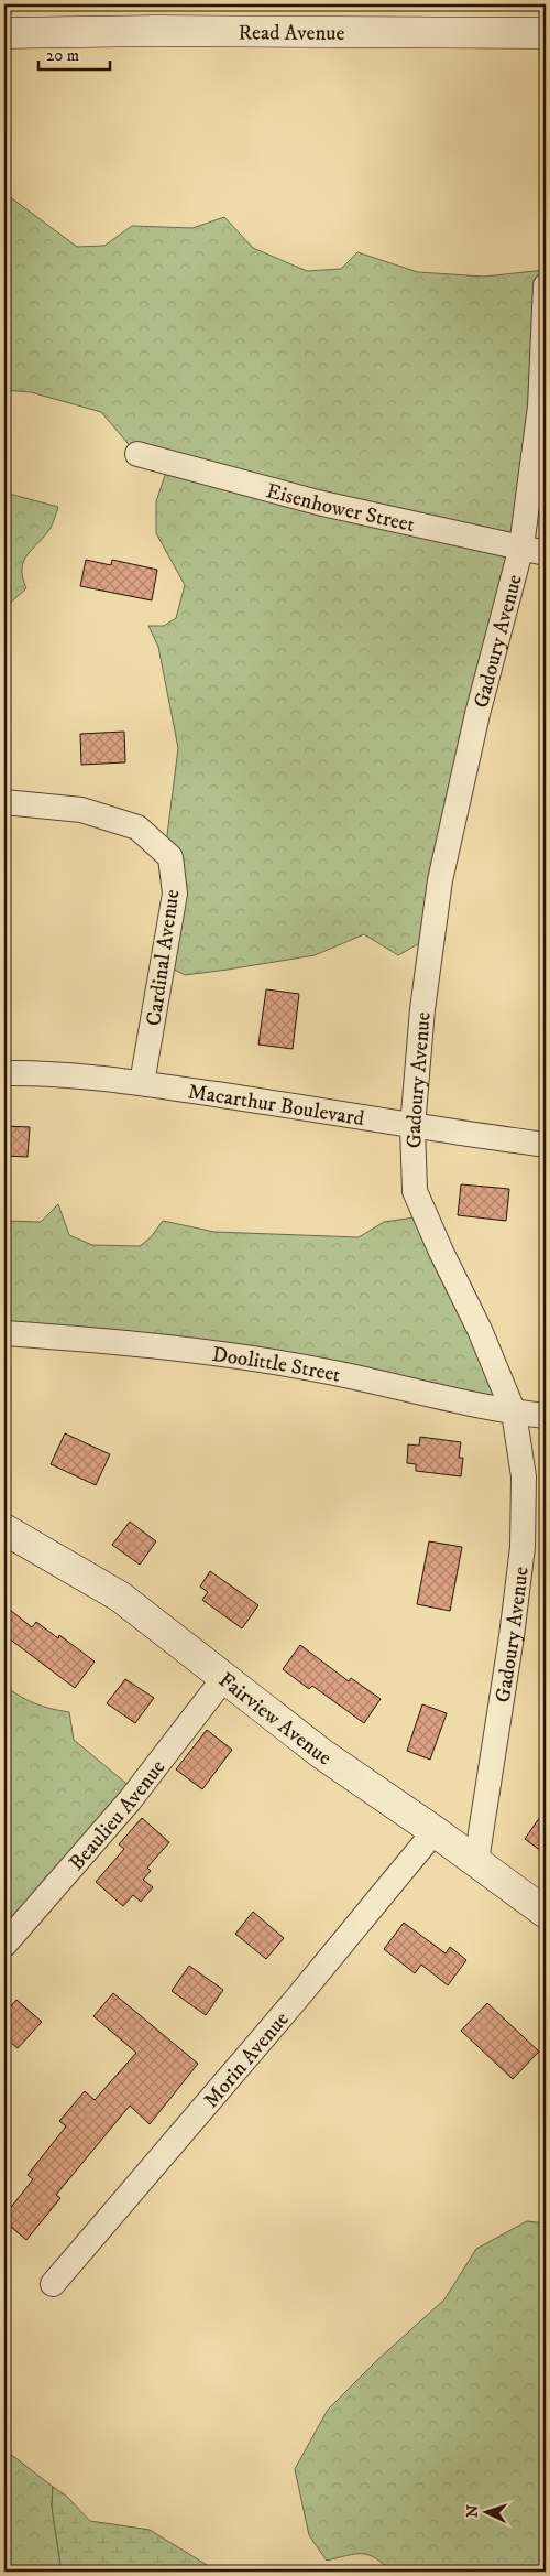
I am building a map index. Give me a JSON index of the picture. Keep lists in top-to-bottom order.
{
  "streets": {
    "main road": ["Read Avenue", "Fairview Avenue"],
    "street": [
      "Eisenhower Street",
      "Gadoury Avenue",
      "Cardinal Avenue",
      "Macarthur Boulevard",
      "Doolittle Street",
      "Beaulieu Avenue",
      "Morin Avenue"
    ]
  },
  "crossings": [
    ["Eisenhower Street", "Gadoury Avenue"],
    ["Gadoury Avenue", "Macarthur Boulevard"],
    ["Gadoury Avenue", "Doolittle Street"],
    ["Gadoury Avenue", "Fairview Avenue"],
    ["Cardinal Avenue", "Macarthur Boulevard"],
    ["Fairview Avenue", "Beaulieu Avenue"],
    ["Fairview Avenue", "Morin Avenue"]
  ],
  "scale_bar": "20 m",
  "north": "left"
}
